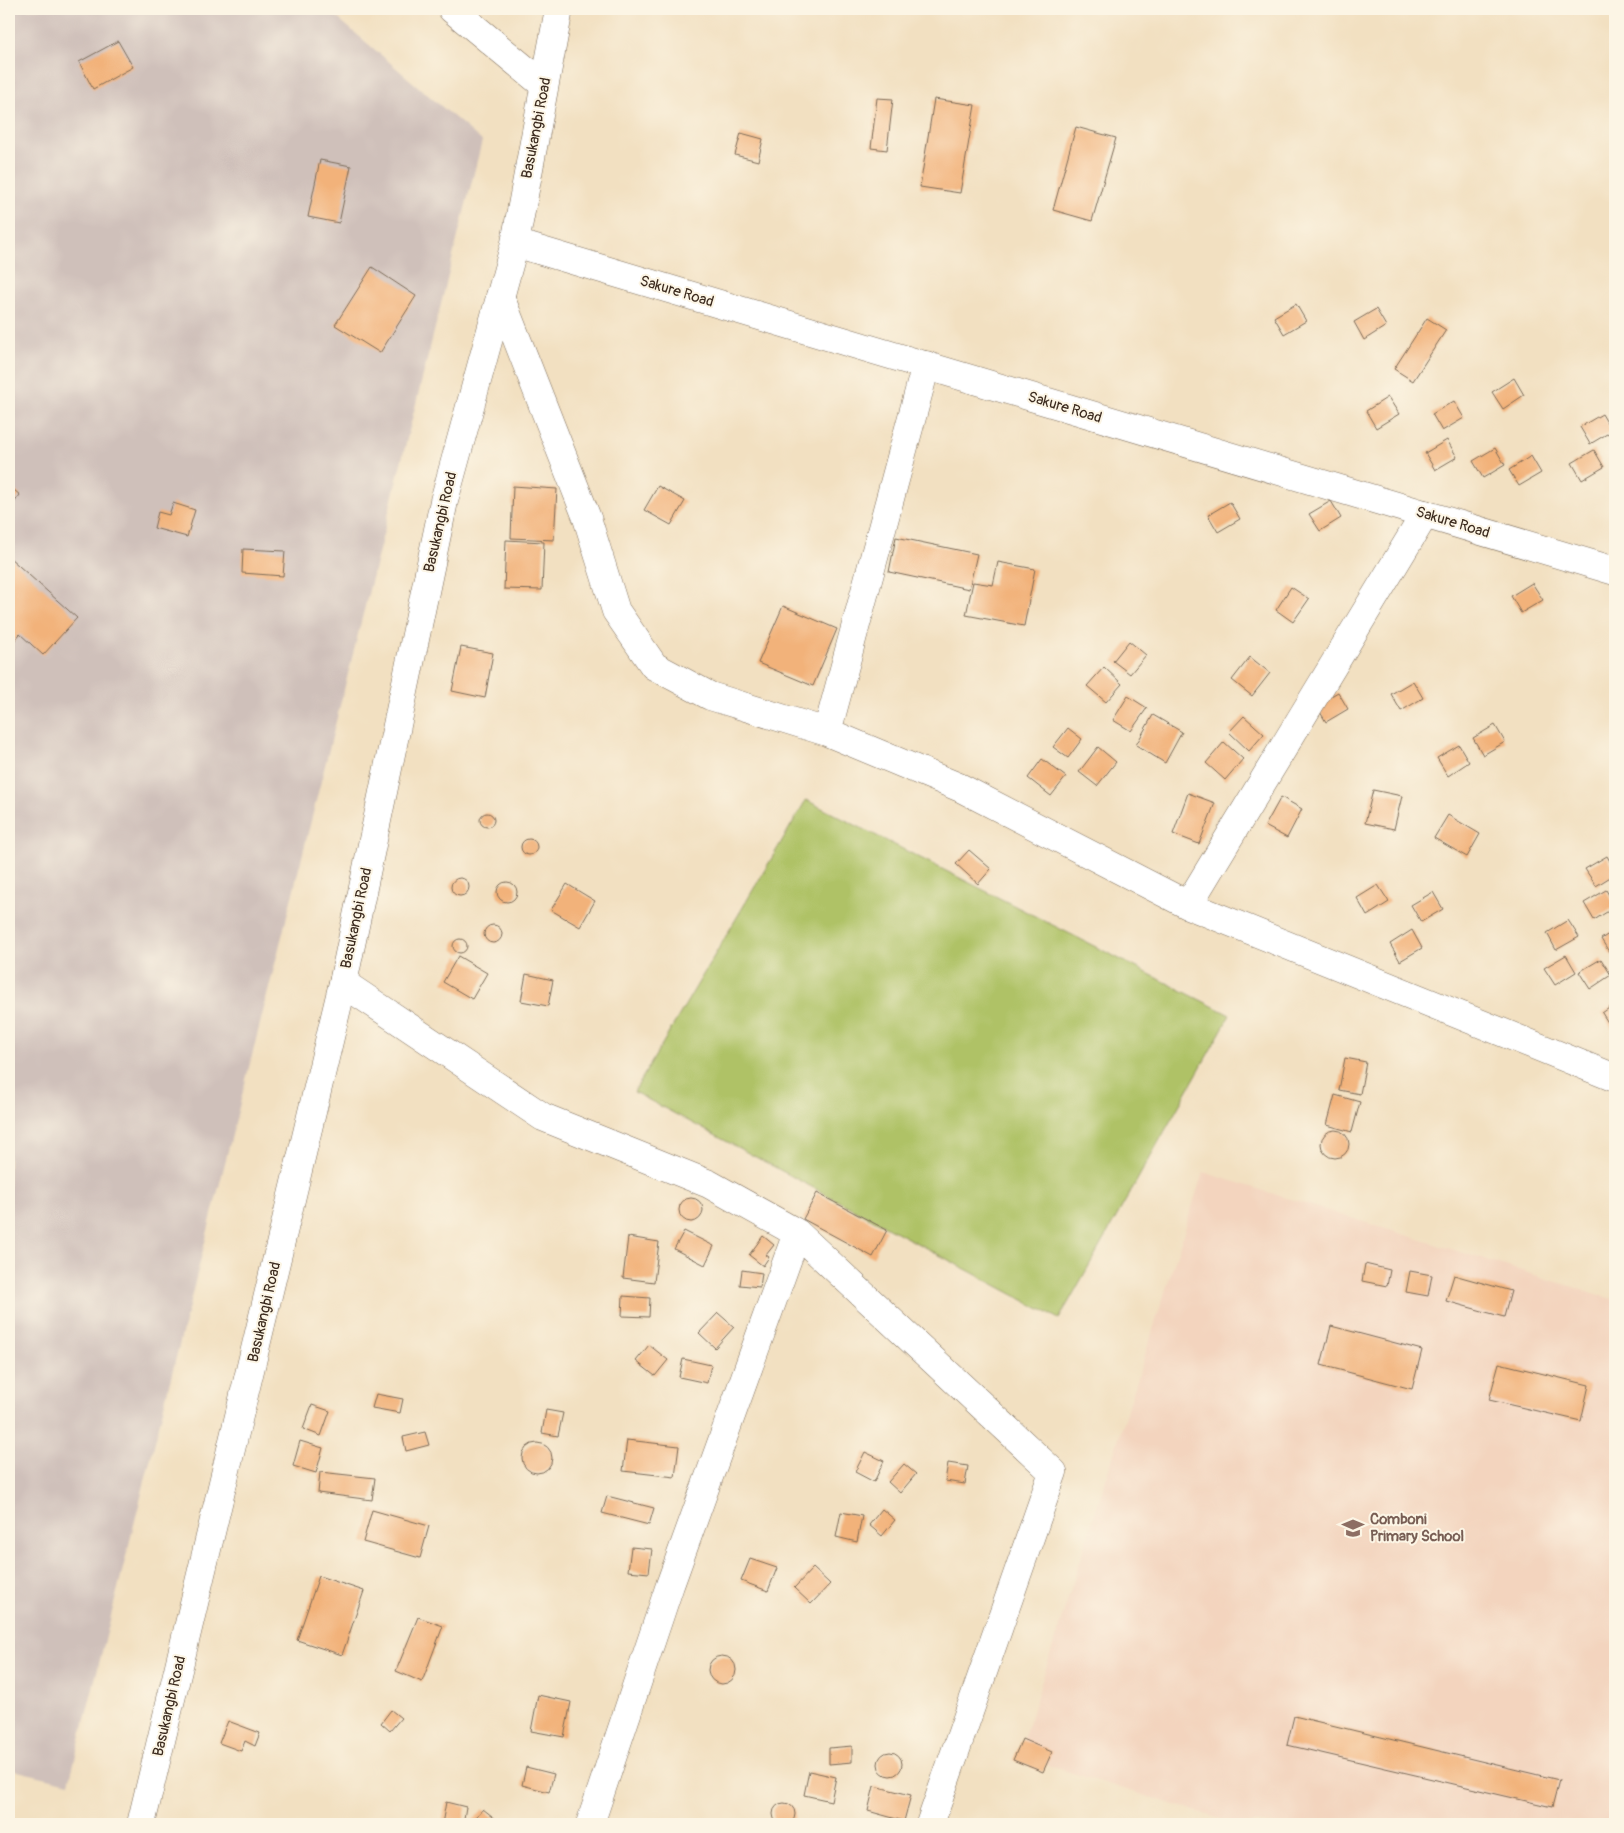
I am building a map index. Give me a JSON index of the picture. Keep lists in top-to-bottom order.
{
  "streets": {
    "street": ["Basukangbi Road", "Sakure Road"]
  },
  "crossings": [
    ["Basukangbi Road", "Sakure Road"]
  ],
  "places": {
    "school or university": ["Comboni Primary School"]
  }
}
